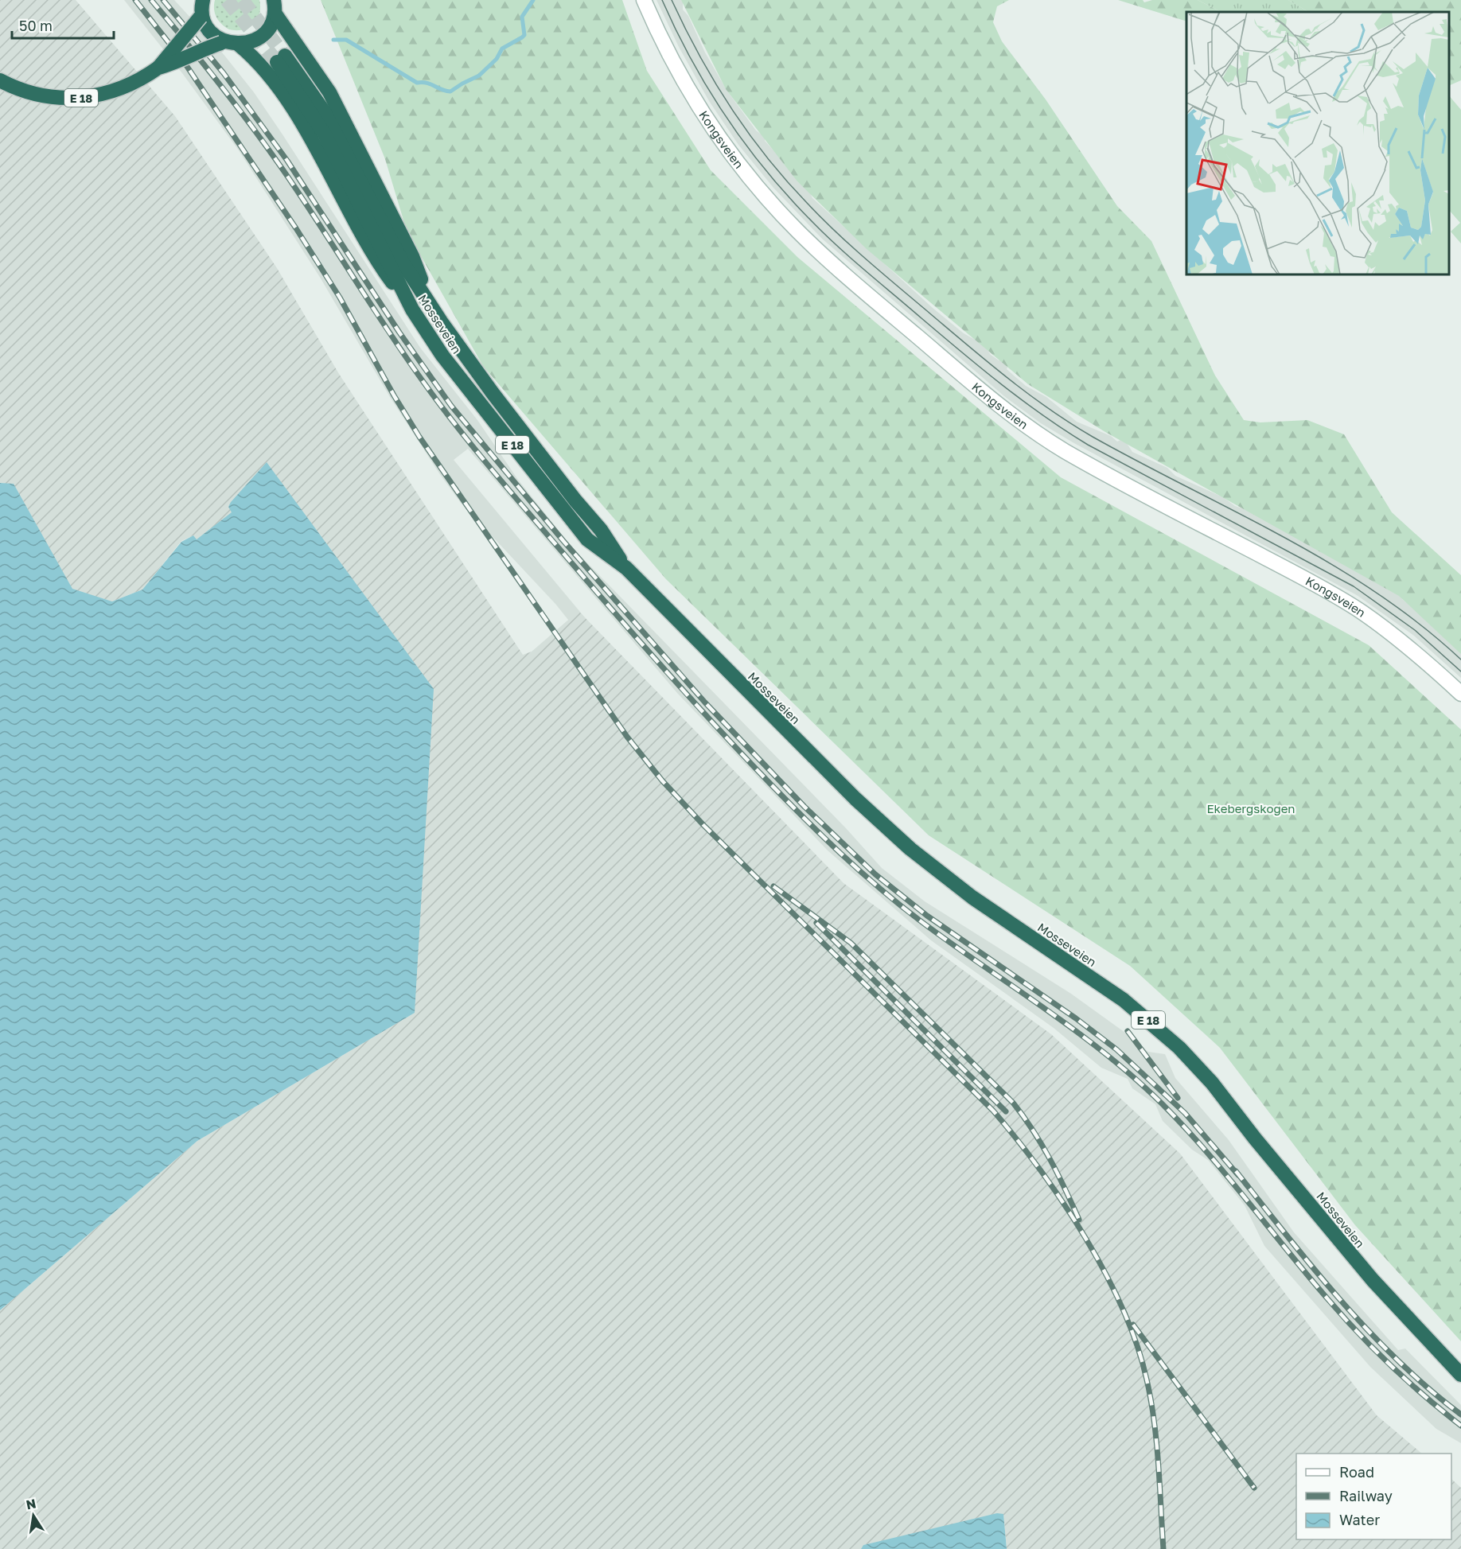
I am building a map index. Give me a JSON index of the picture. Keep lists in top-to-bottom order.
{
  "streets": {
    "highway": ["E 18", "Mosseveien"],
    "main road": ["Kongsveien"]
  },
  "crossings": [
    ["E 18", "Mosseveien"]
  ],
  "parks": ["Ekebergskogen"],
  "legend": ["Road", "Railway", "Water"],
  "scale_bar": "50 m",
  "north": "top"
}
